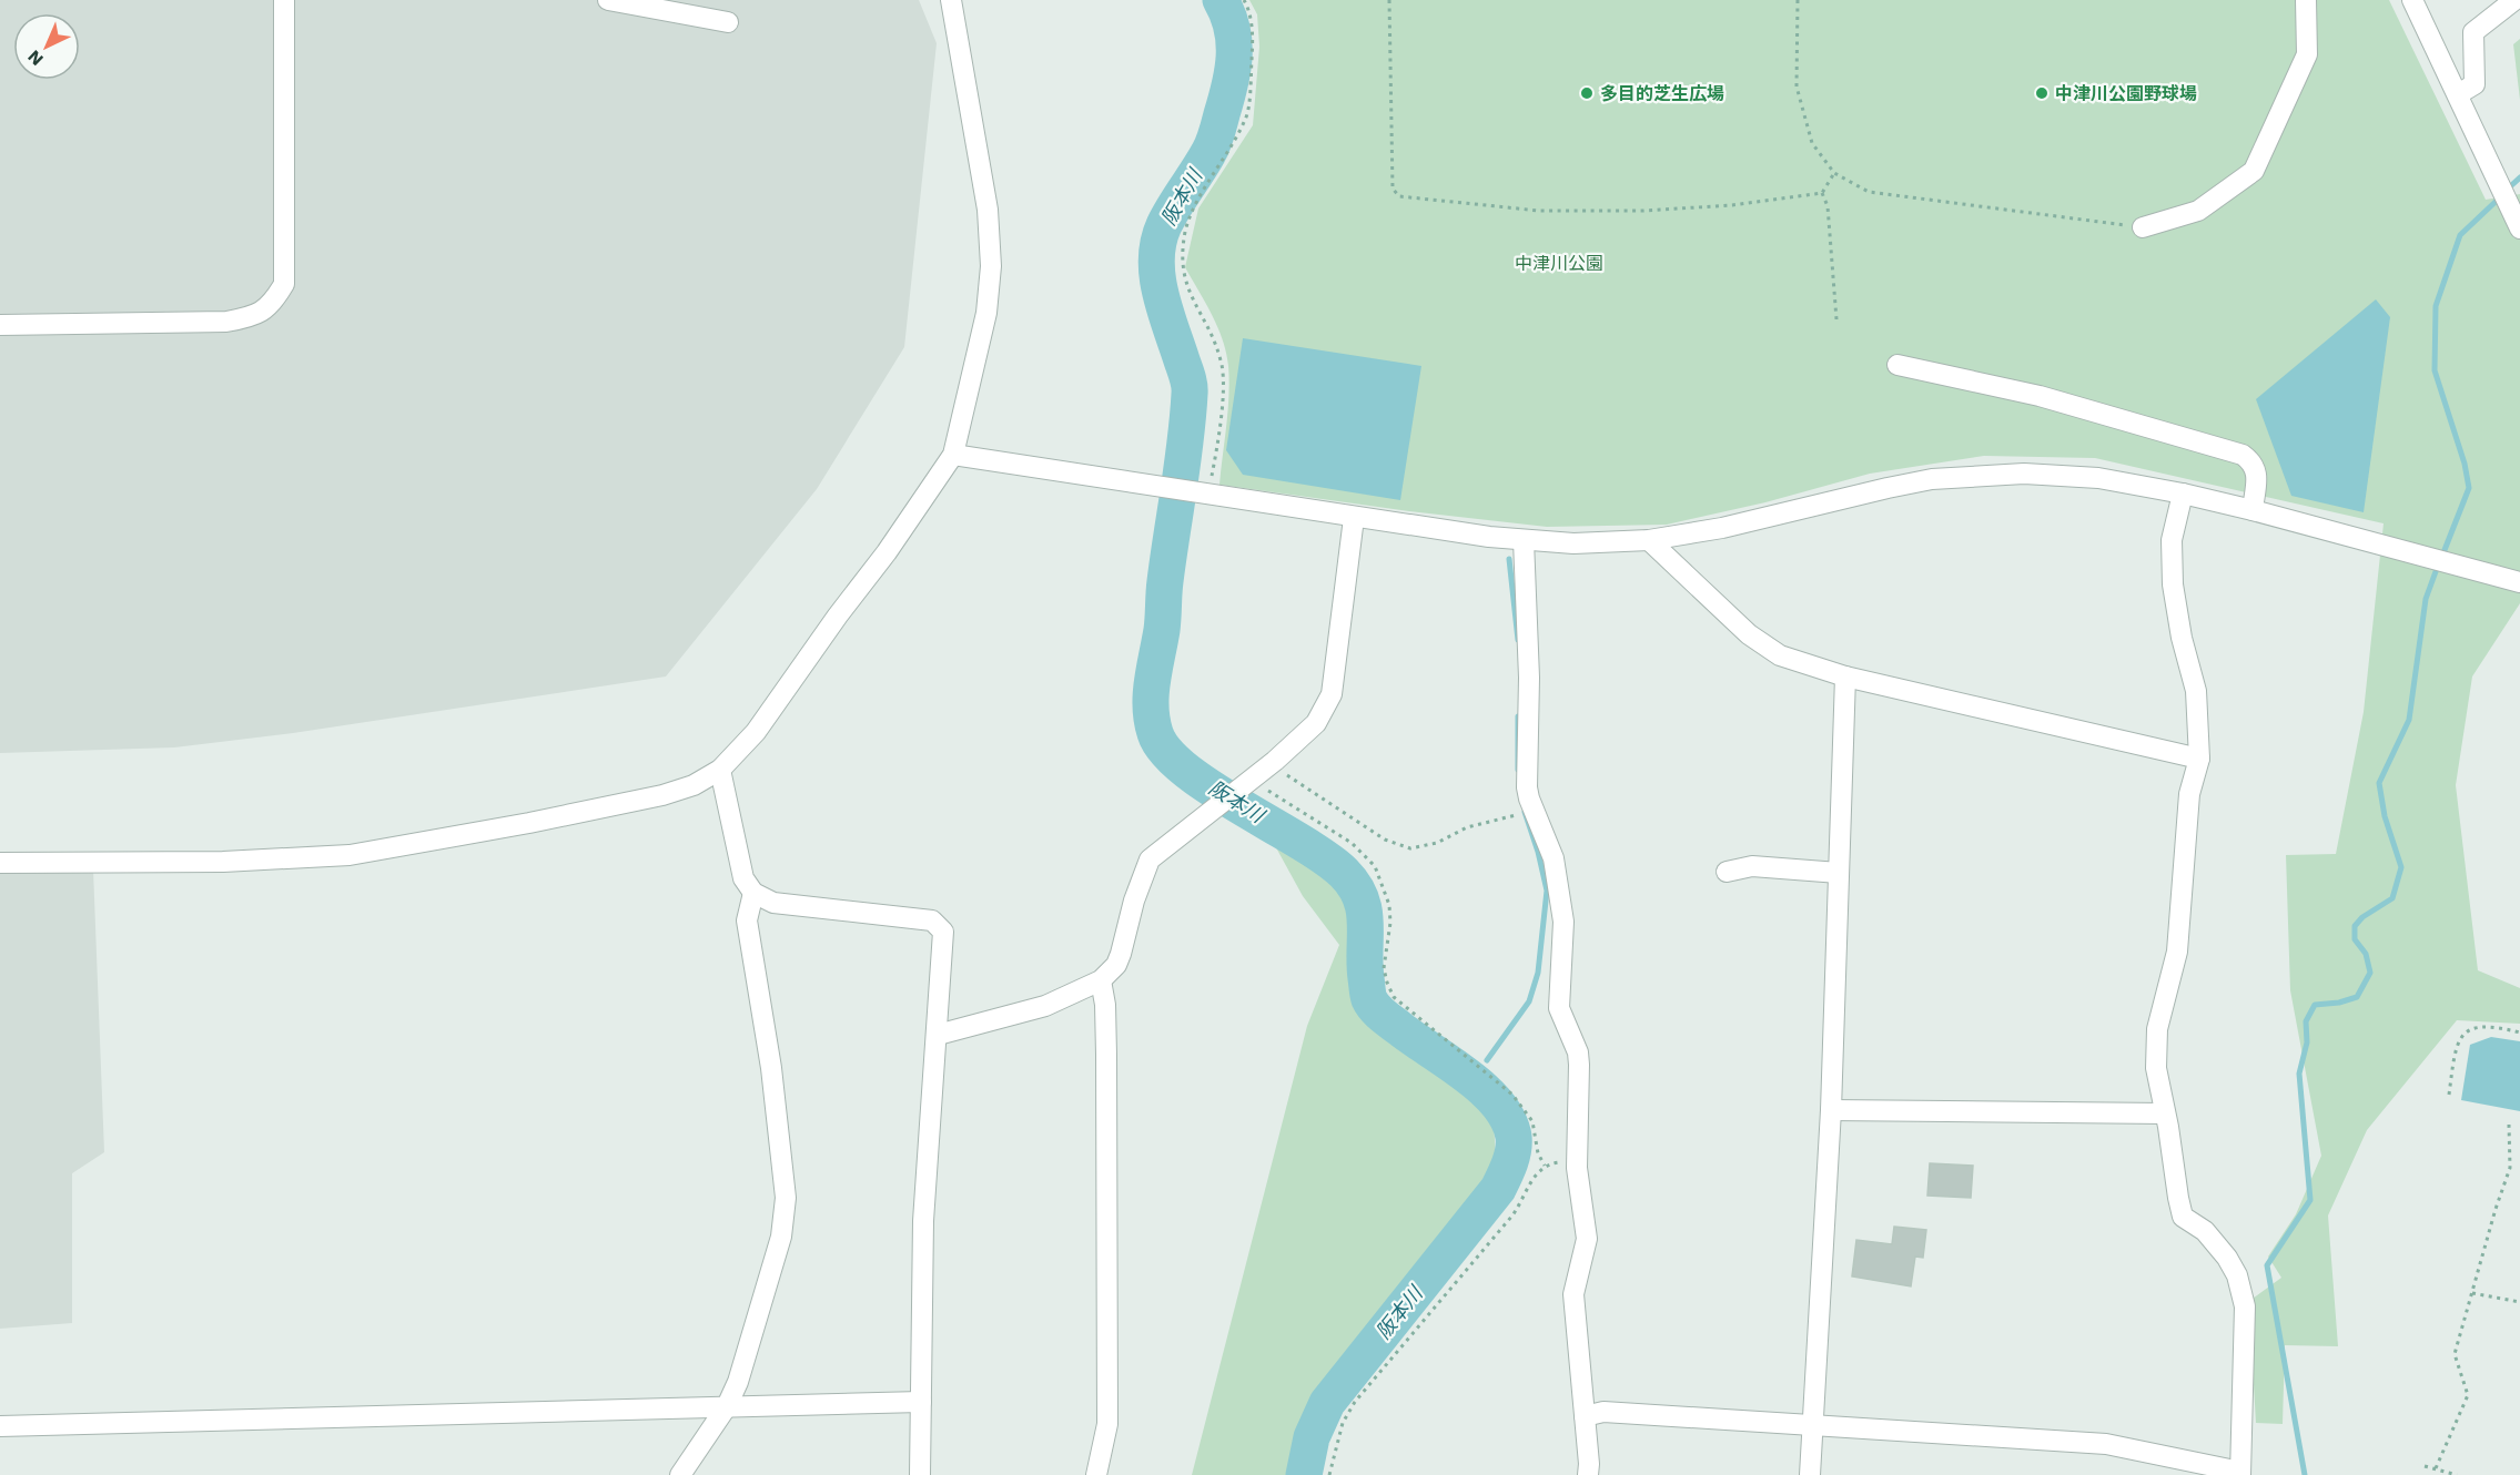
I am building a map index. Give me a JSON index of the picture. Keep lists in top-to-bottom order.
{
  "water": ["阪本川"],
  "parks": ["中津川公園"],
  "places": ["多目的芝生広場", "中津川公園野球場"],
  "north": "bottom left"
}
